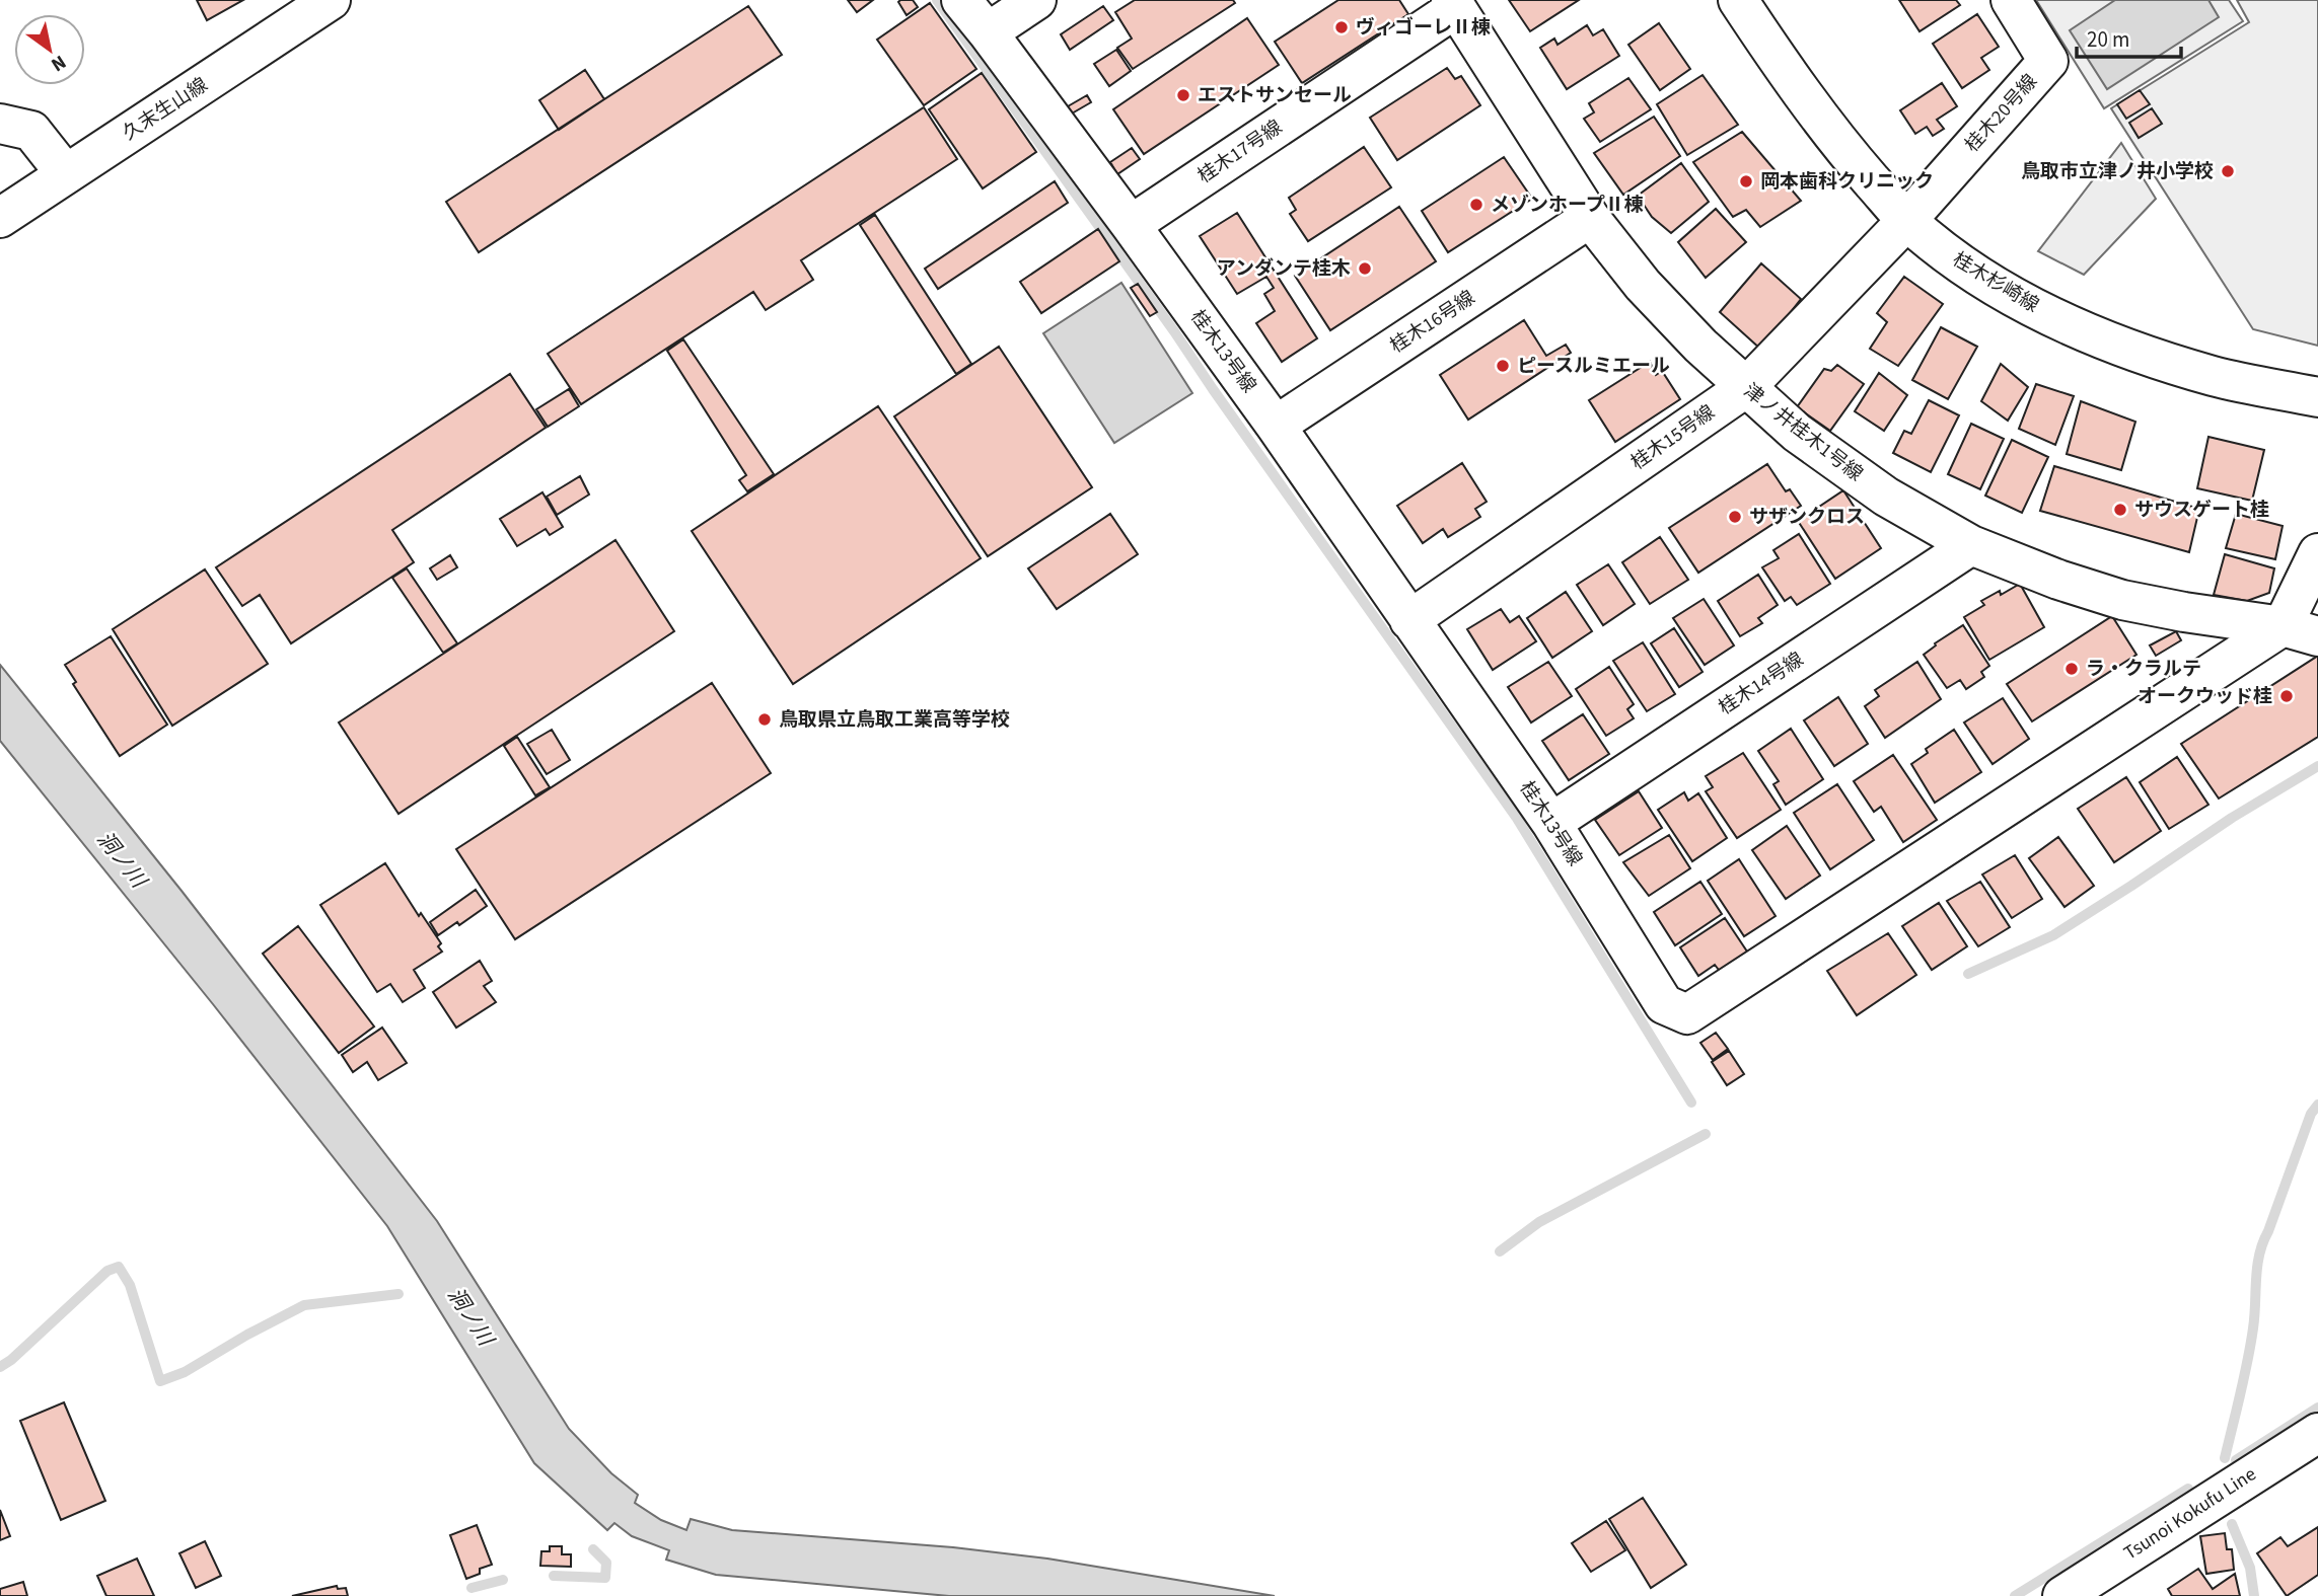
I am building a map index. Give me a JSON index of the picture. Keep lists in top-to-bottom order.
{
  "streets": {
    "street": [
      "久末生山線",
      "桂木20号線",
      "桂木17号線",
      "桂木杉崎線",
      "桂木16号線",
      "桂木13号線",
      "津ノ井桂木1号線",
      "桂木15号線",
      "桂木14号線",
      "Tsunoi Kokufu Line"
    ]
  },
  "crossings": [
    ["桂木20号線", "桂木杉崎線"],
    ["桂木20号線", "桂木15号線"],
    ["桂木17号線", "桂木13号線"],
    ["桂木17号線", "津ノ井桂木1号線"],
    ["桂木杉崎線", "桂木15号線"],
    ["桂木16号線", "桂木13号線"],
    ["桂木16号線", "津ノ井桂木1号線"],
    ["桂木13号線", "津ノ井桂木1号線"],
    ["桂木13号線", "桂木15号線"],
    ["桂木13号線", "桂木14号線"],
    ["津ノ井桂木1号線", "桂木15号線"],
    ["津ノ井桂木1号線", "桂木14号線"]
  ],
  "water": ["洞ノ川"],
  "places": [
    "ヴィゴーレⅡ棟",
    "エストサンセール",
    "鳥取市立津ノ井小学校",
    "岡本歯科クリニック",
    "メゾンホープⅡ棟",
    "アンダンテ桂木",
    "ピースルミエール",
    "サウスゲート桂",
    "サザンクロス",
    "ラ・クラルテ",
    "オークウッド桂",
    "鳥取県立鳥取工業高等学校"
  ],
  "scale_bar": "20 m",
  "north": "bottom right"
}
